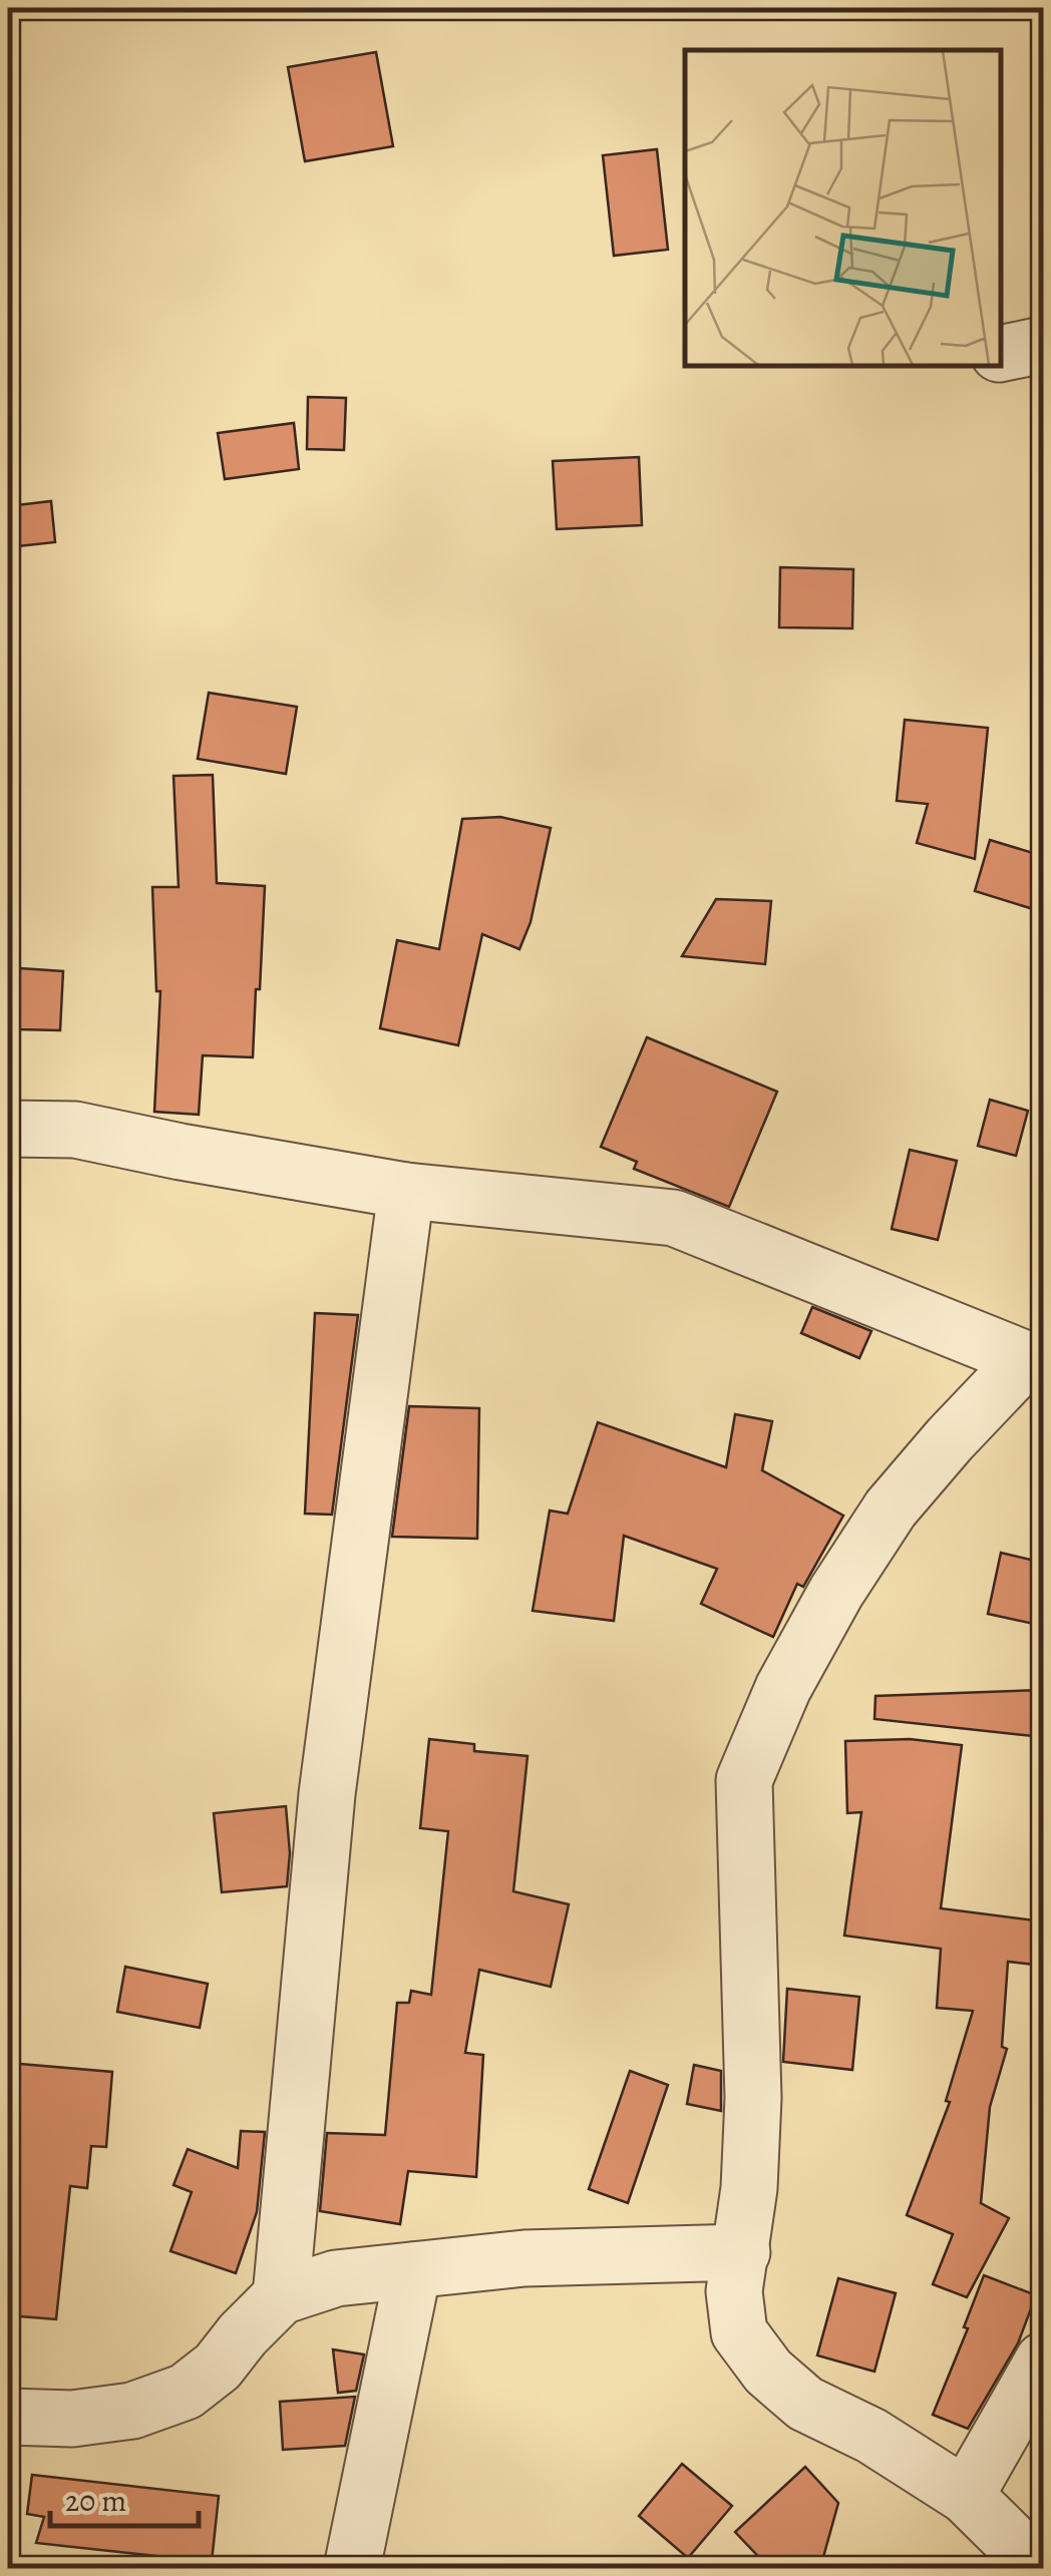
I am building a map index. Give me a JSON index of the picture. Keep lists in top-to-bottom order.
{
  "scale_bar": "20 m"
}
